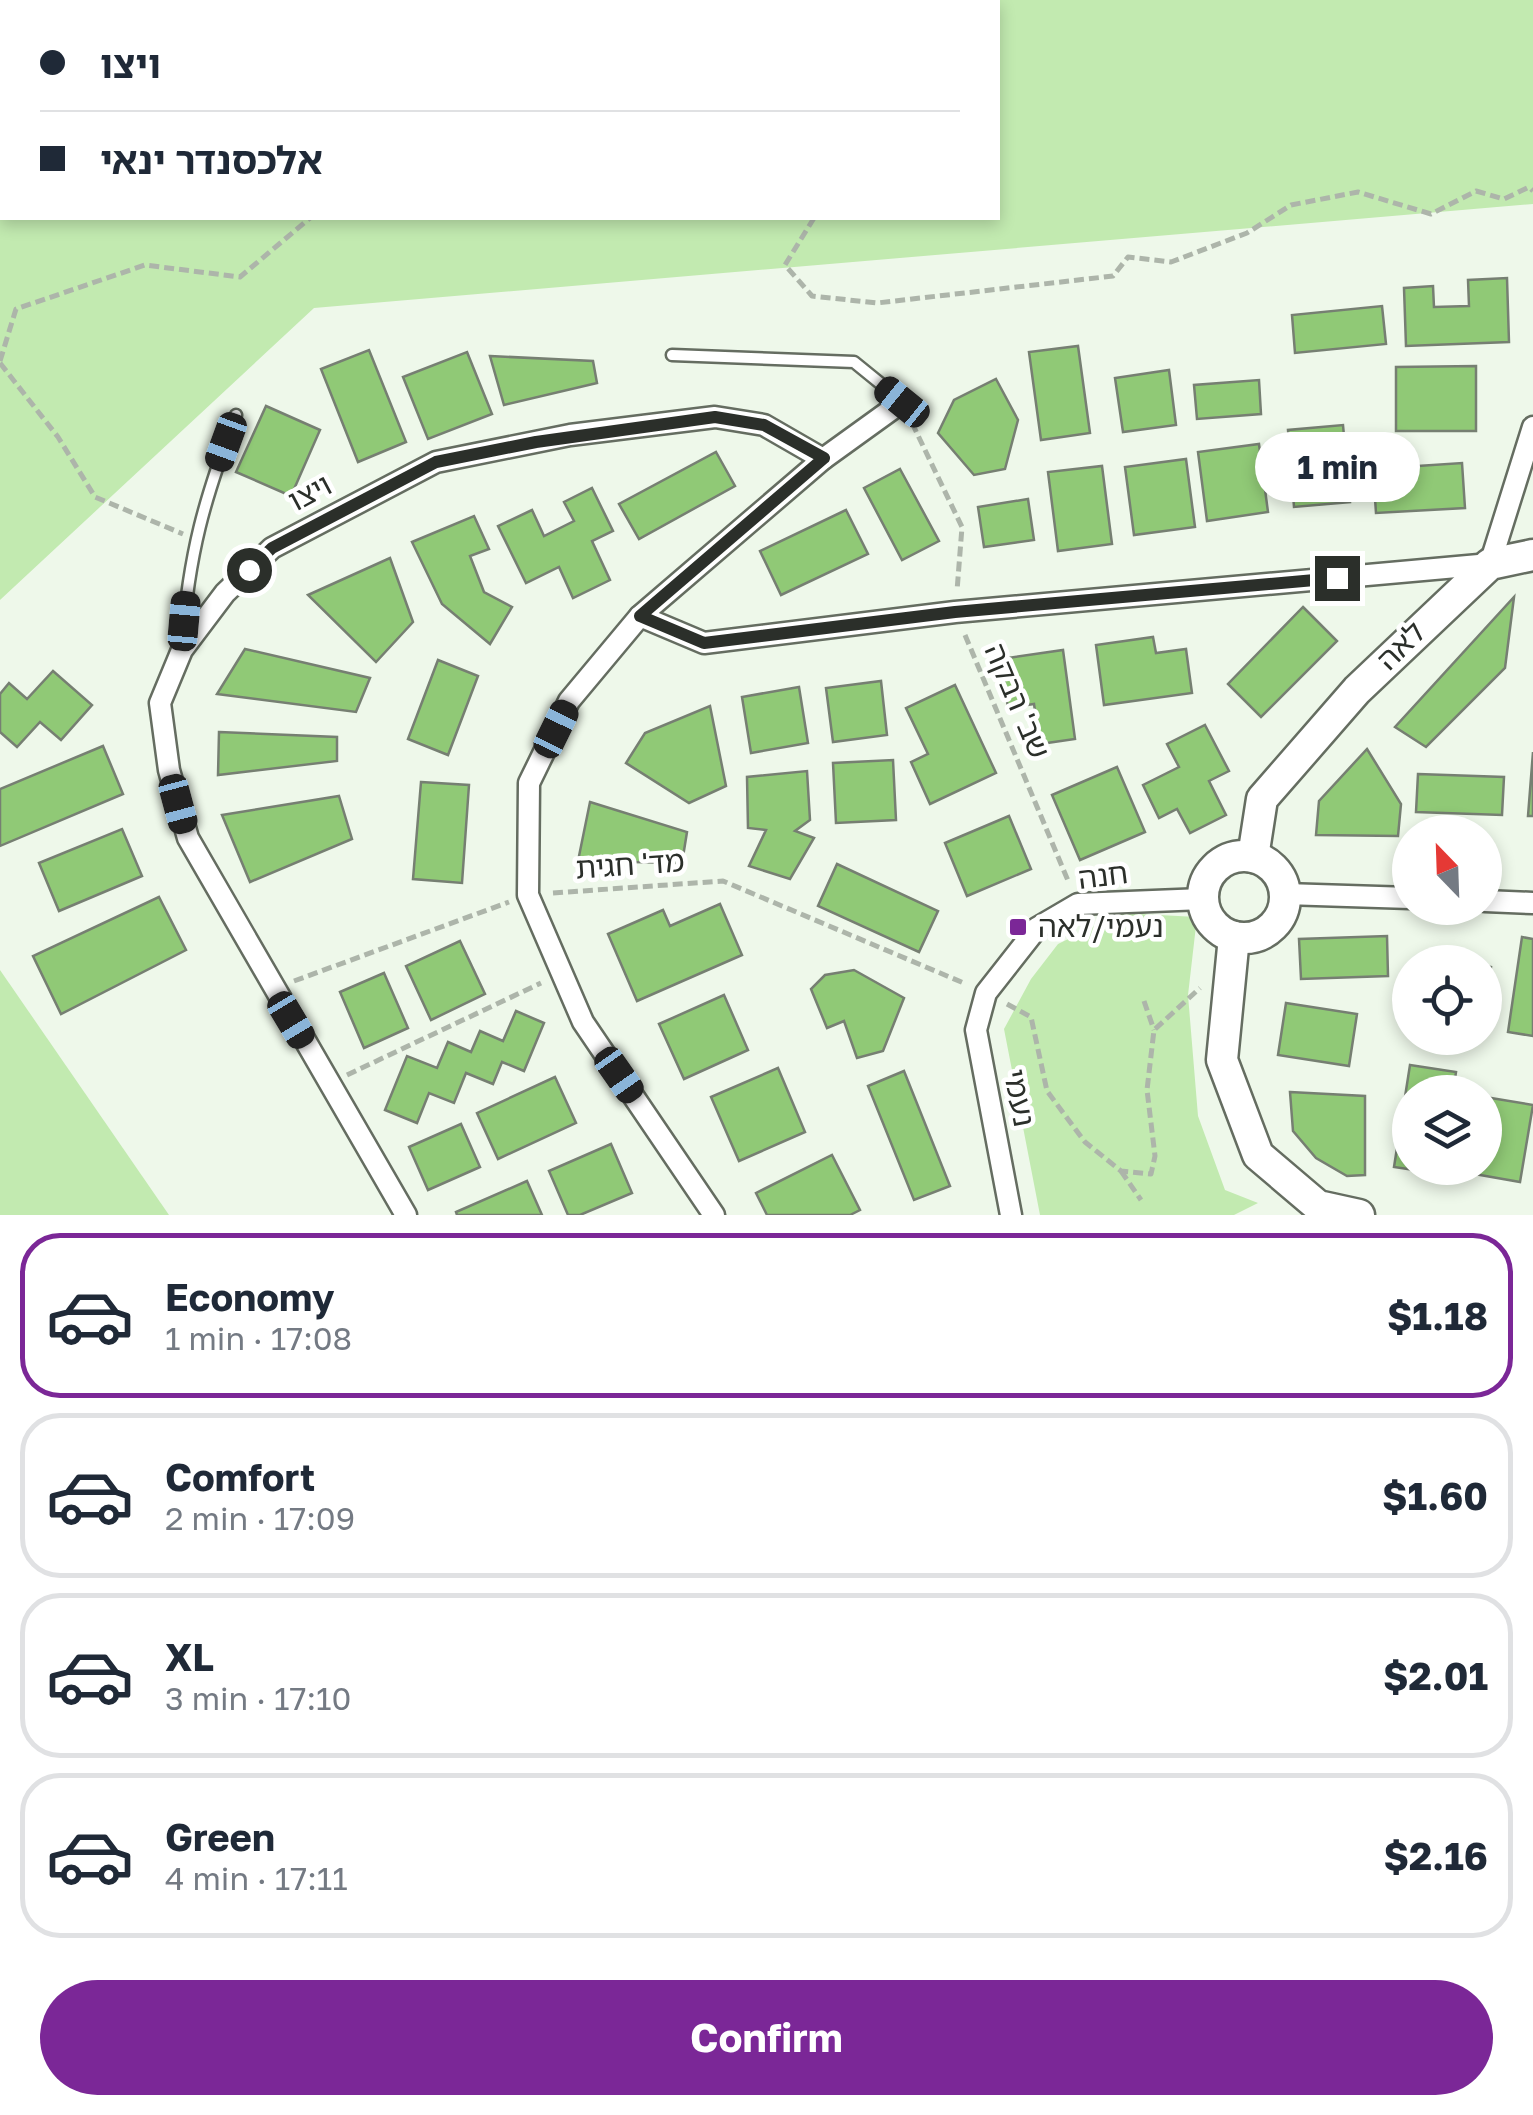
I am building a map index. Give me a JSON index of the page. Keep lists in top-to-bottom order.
{
  "streets": {
    "street": [
      "ויצו",
      "לאה",
      "חנה",
      "נעמי"
    ],
    "path": ["שב' רבקה", "מד' חגית"]
  },
  "crossings": [
    ["ויצו", "מד' חגית"],
    ["לאה", "חנה"],
    ["שב' רבקה", "חנה"],
    ["מד' חגית", "חנה"],
    ["מד' חגית", "נעמי"],
    ["חנה", "נעמי"]
  ],
  "places": {
    "transit": ["נעמי/לאה"]
  },
  "north": "top left",
  "page": {
    "banner": ["ויצו", "אלכסנדר ינאי"],
    "bubble": "1 min",
    "list": [
      {
        "name": "Economy",
        "note": "1 min · 17:08",
        "value": "$1.18"
      },
      {
        "name": "Comfort",
        "note": "2 min · 17:09",
        "value": "$1.60"
      },
      {
        "name": "XL",
        "note": "3 min · 17:10",
        "value": "$2.01"
      },
      {
        "name": "Green",
        "note": "4 min · 17:11",
        "value": "$2.16"
      }
    ],
    "buttons": "Confirm"
  }
}
